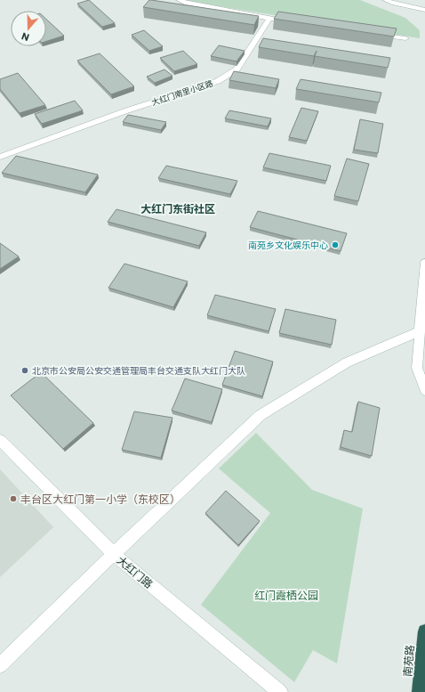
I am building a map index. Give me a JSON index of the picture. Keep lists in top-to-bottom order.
{
  "streets": {
    "highway": ["南苑路"],
    "street": ["大红门南里小区路", "大红门路"]
  },
  "districts": ["大红门东街社区"],
  "parks": ["红门霞栖公园"],
  "places": ["南苑乡文化娱乐中心", "北京市公安局公安交通管理局丰台交通支队大红门大队", "丰台区大红门第一小学（东校区）"],
  "north": "bottom"
}
